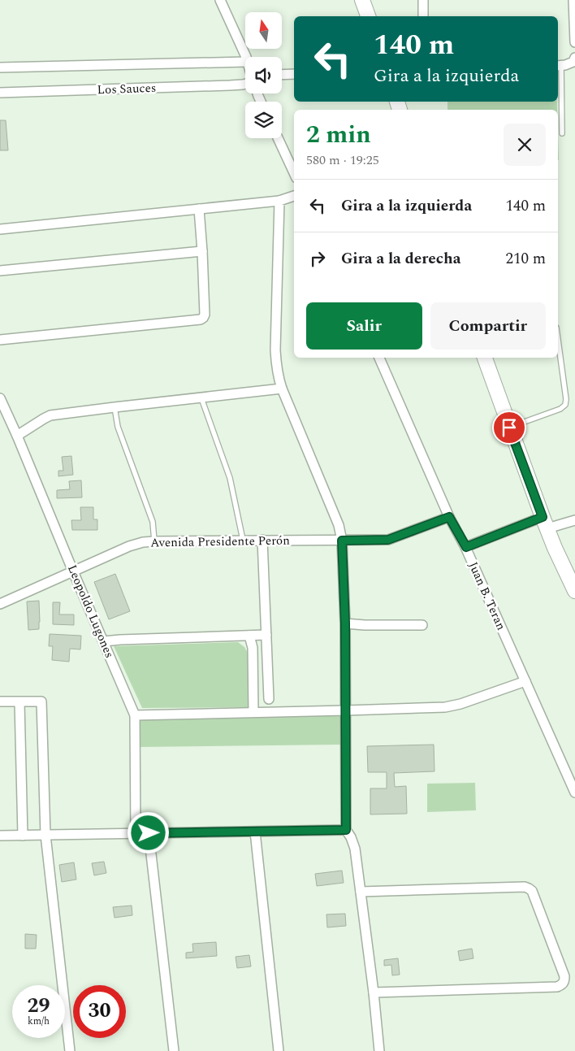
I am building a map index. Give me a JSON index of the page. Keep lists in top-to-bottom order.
{
  "streets": {
    "street": [
      "Los Sauces",
      "Avenida Presidente Perón",
      "Juan B. Teran",
      "Leopoldo Lugones"
    ]
  },
  "crossings": [
    ["Avenida Presidente Perón", "Juan B. Teran"],
    ["Avenida Presidente Perón", "Leopoldo Lugones"]
  ],
  "north": "top",
  "page": {
    "turn": ["140 m", "Gira a la izquierda"],
    "heading": ["2 min", "580 m · 19:25"],
    "list": [
      {
        "name": "Gira a la izquierda",
        "value": "140 m"
      },
      {
        "name": "Gira a la derecha",
        "value": "210 m"
      }
    ],
    "buttons": ["Salir", "Compartir"],
    "speed": "29 km/h",
    "limit": "30"
  }
}
